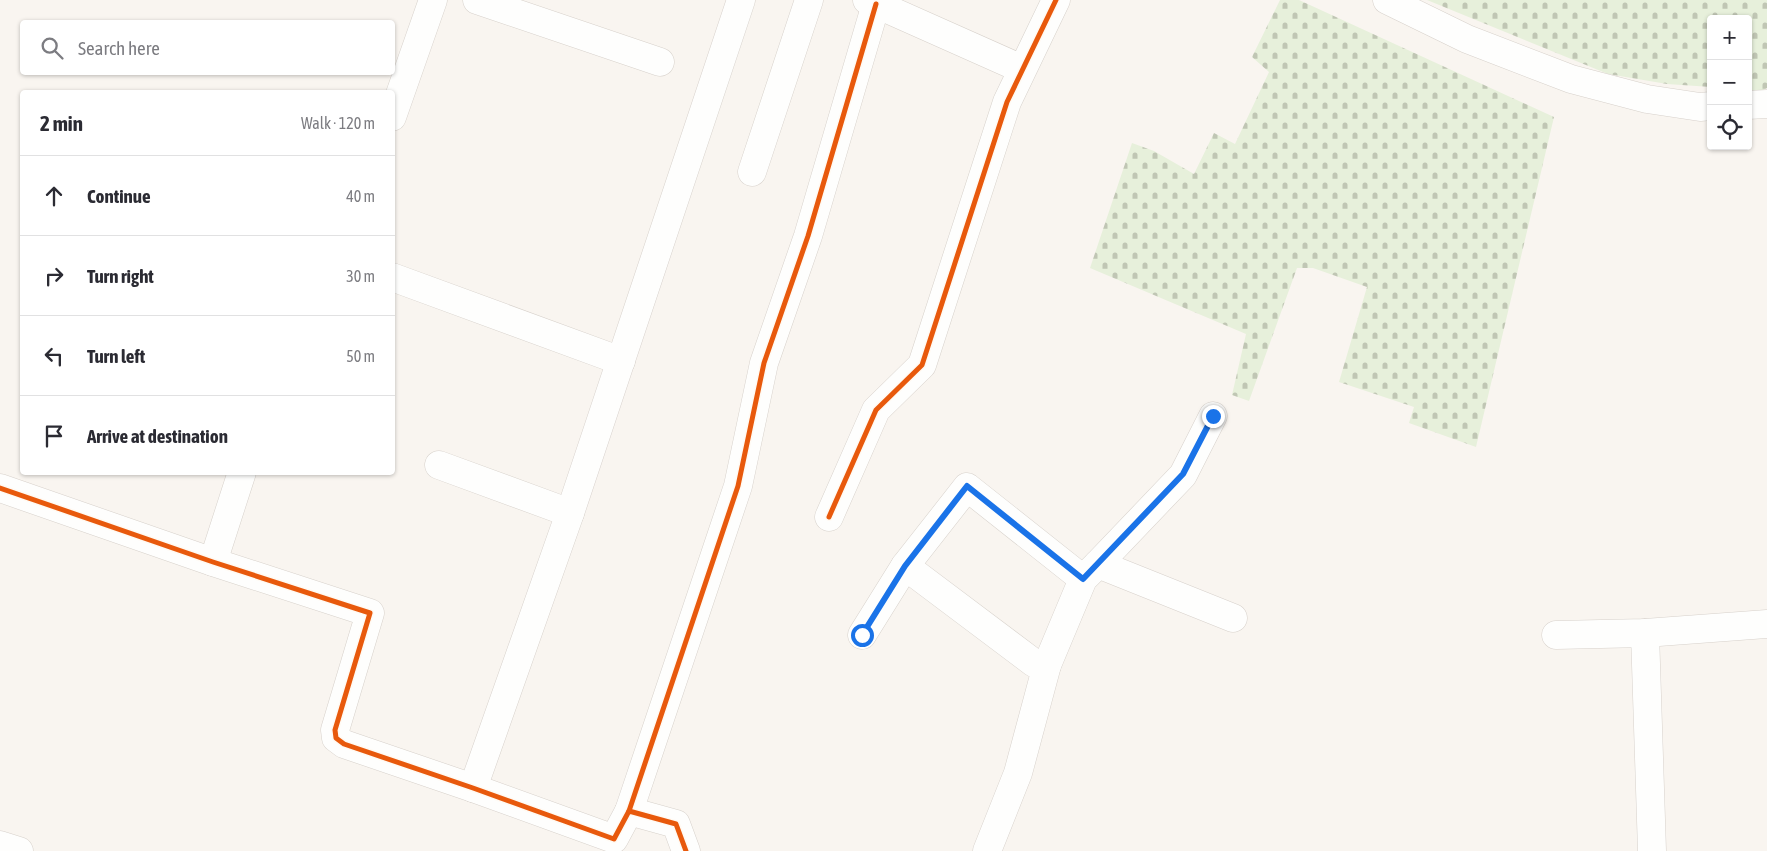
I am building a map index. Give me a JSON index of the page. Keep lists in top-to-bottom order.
{
  "page": {
    "map_buttons": ["+", "−"],
    "search": "Search here",
    "heading": ["2 min", "Walk · 120 m"],
    "list": [
      ["Continue", "40 m"],
      ["Turn right", "30 m"],
      ["Turn left", "50 m"],
      "Arrive at destination"
    ]
  }
}
